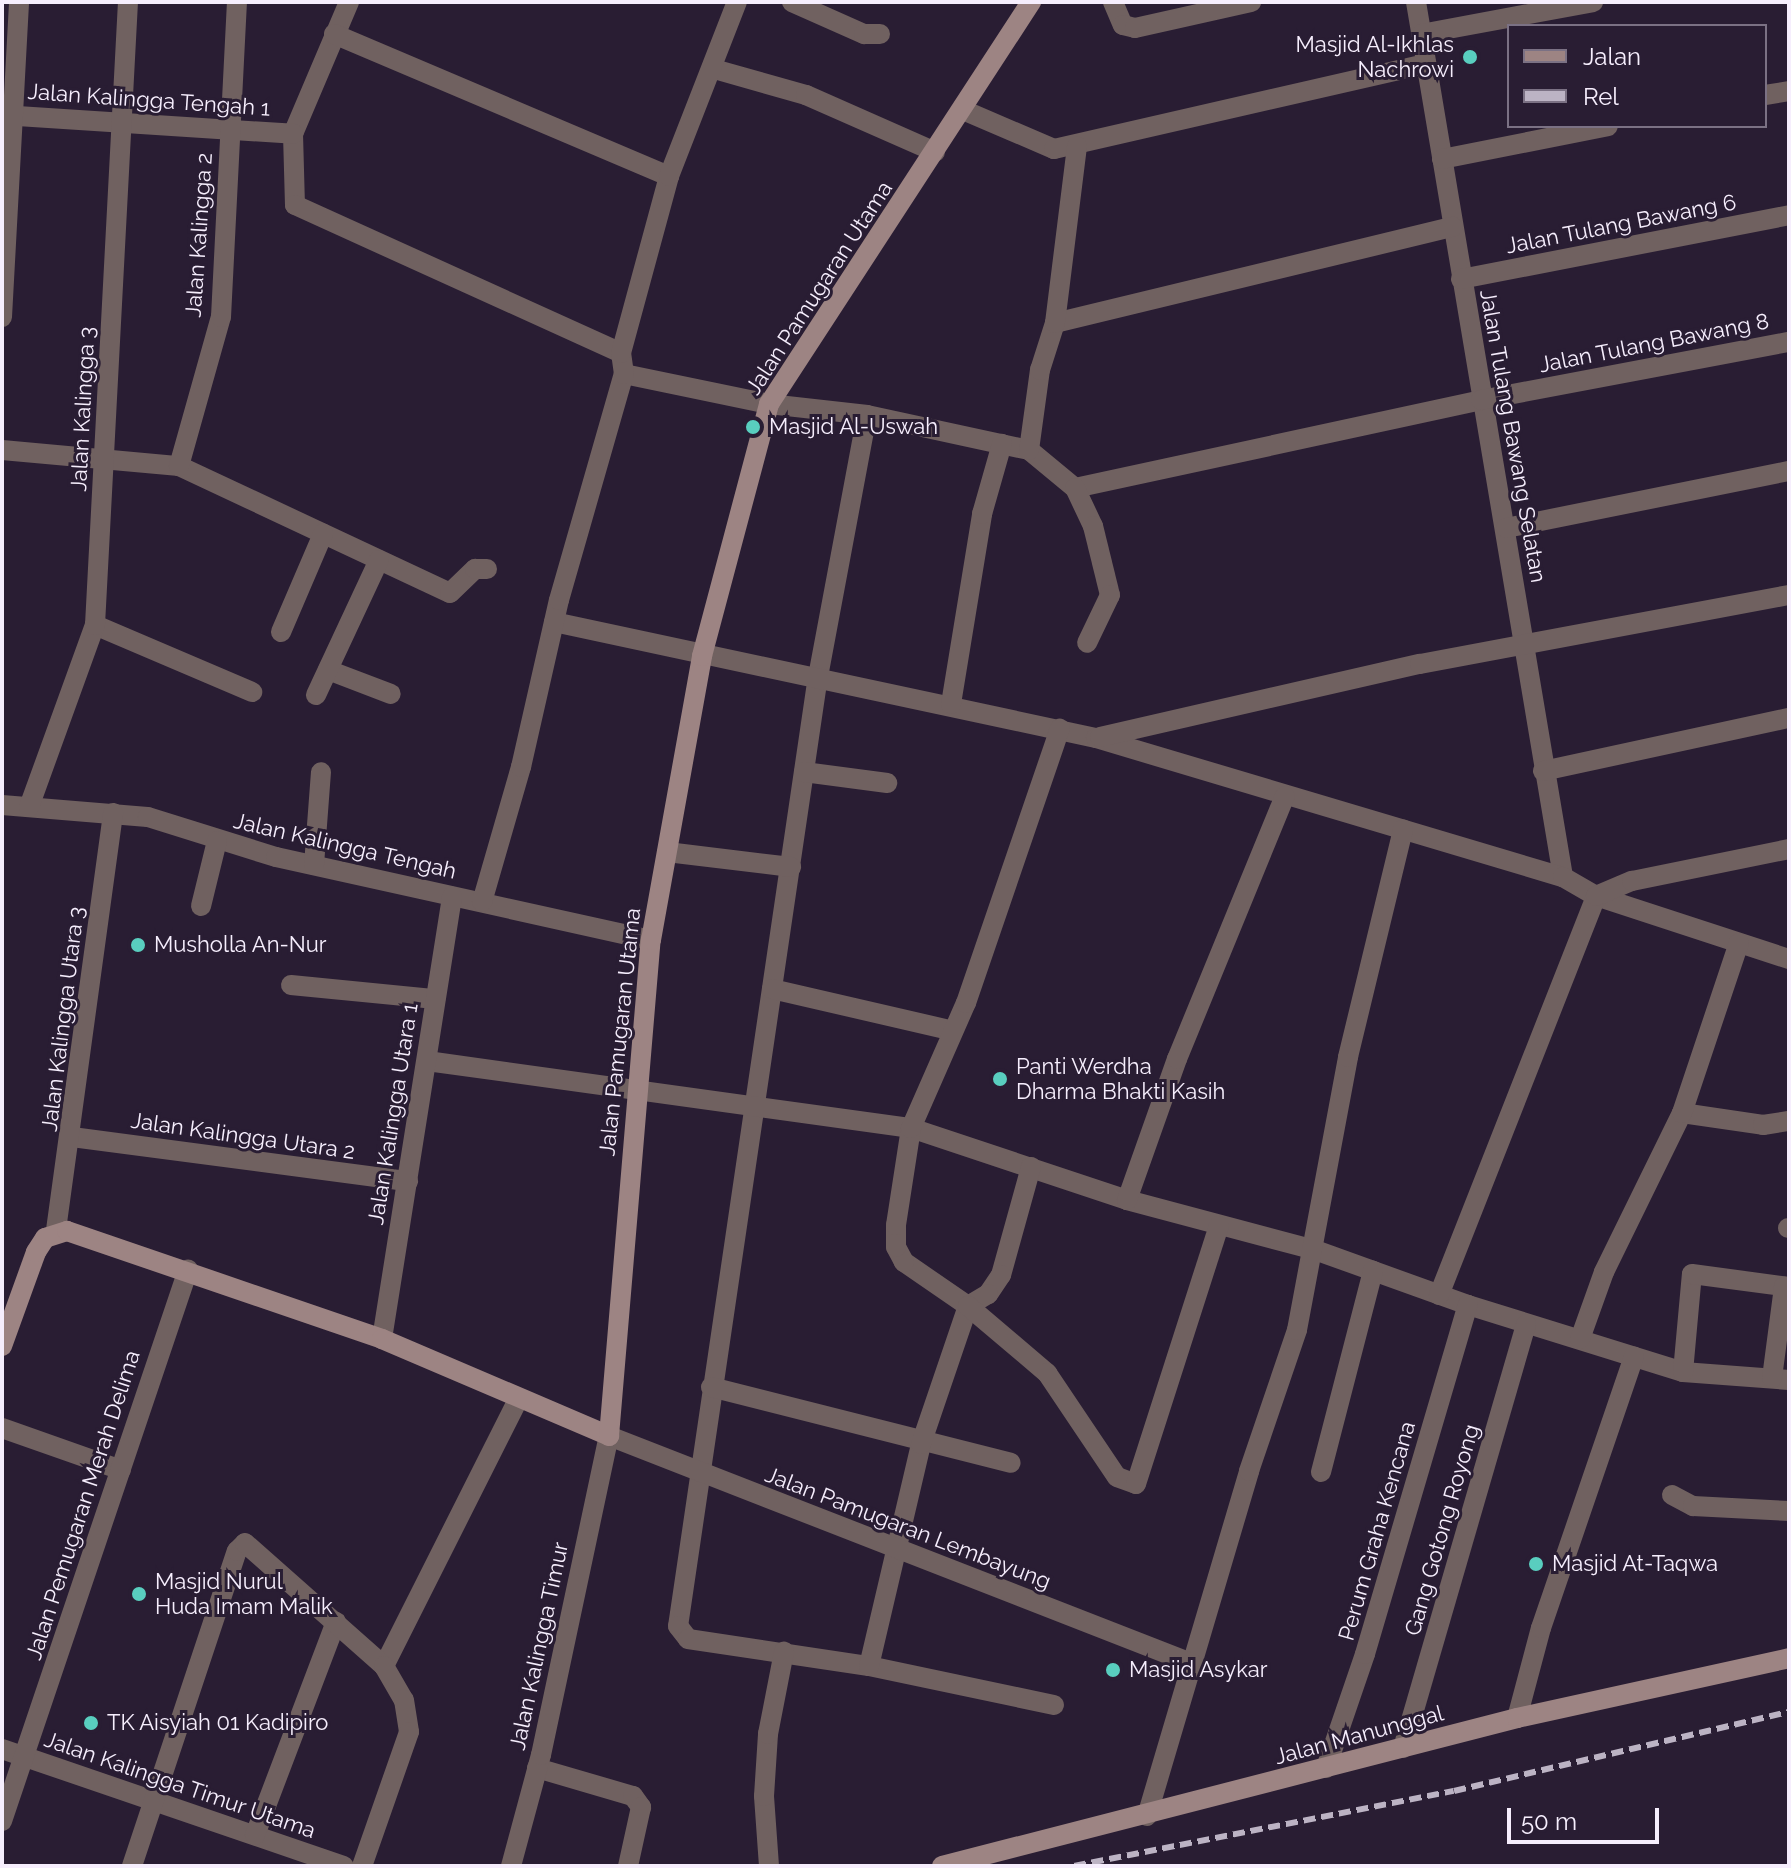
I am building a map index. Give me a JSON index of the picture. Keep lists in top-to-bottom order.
{
  "streets": {
    "street": [
      "Jalan Kalingga Tengah 1",
      "Jalan Tulang Bawang 6",
      "Jalan Kalingga 2",
      "Jalan Pamugaran Utama",
      "Jalan Tulang Bawang 8",
      "Jalan Kalingga 3",
      "Jalan Tulang Bawang Selatan",
      "Jalan Kalingga Tengah",
      "Jalan Kalingga Utara 3",
      "Jalan Kalingga Utara 1",
      "Jalan Kalingga Utara 2",
      "Jalan Pemugaran Merah Delima",
      "Jalan Pamugaran Lembayung",
      "Gang Gotong Royong",
      "Perum Graha Kencana",
      "Jalan Kalingga Timur",
      "Jalan Manunggal",
      "Jalan Kalingga Timur Utama"
    ]
  },
  "crossings": [
    ["Jalan Kalingga Tengah 1", "Jalan Kalingga 2"],
    ["Jalan Kalingga Tengah 1", "Jalan Kalingga 3"],
    ["Jalan Tulang Bawang 6", "Jalan Tulang Bawang Selatan"],
    ["Jalan Pamugaran Utama", "Jalan Kalingga Tengah"],
    ["Jalan Pamugaran Utama", "Jalan Pamugaran Lembayung"],
    ["Jalan Pamugaran Utama", "Jalan Kalingga Timur"],
    ["Jalan Tulang Bawang 8", "Jalan Tulang Bawang Selatan"],
    ["Jalan Kalingga 3", "Jalan Kalingga Tengah"],
    ["Jalan Kalingga Tengah", "Jalan Kalingga Utara 3"],
    ["Jalan Kalingga Tengah", "Jalan Kalingga Utara 1"],
    ["Jalan Kalingga Utara 3", "Jalan Kalingga Utara 2"],
    ["Jalan Kalingga Utara 1", "Jalan Kalingga Utara 2"],
    ["Jalan Pemugaran Merah Delima", "Jalan Kalingga Timur Utama"],
    ["Jalan Pamugaran Lembayung", "Jalan Kalingga Timur"],
    ["Gang Gotong Royong", "Jalan Manunggal"],
    ["Perum Graha Kencana", "Jalan Manunggal"]
  ],
  "places": [
    "Masjid Al-Ikhlas Nachrowi",
    "Masjid Al-Uswah",
    "Musholla An-Nur",
    "Panti Werdha Dharma Bhakti Kasih",
    "Masjid At-Taqwa",
    "Masjid Nurul Huda Imam Malik",
    "Masjid Asykar",
    "TK Aisyiah 01 Kadipiro"
  ],
  "legend": ["Jalan", "Rel"],
  "scale_bar": "50 m"
}
